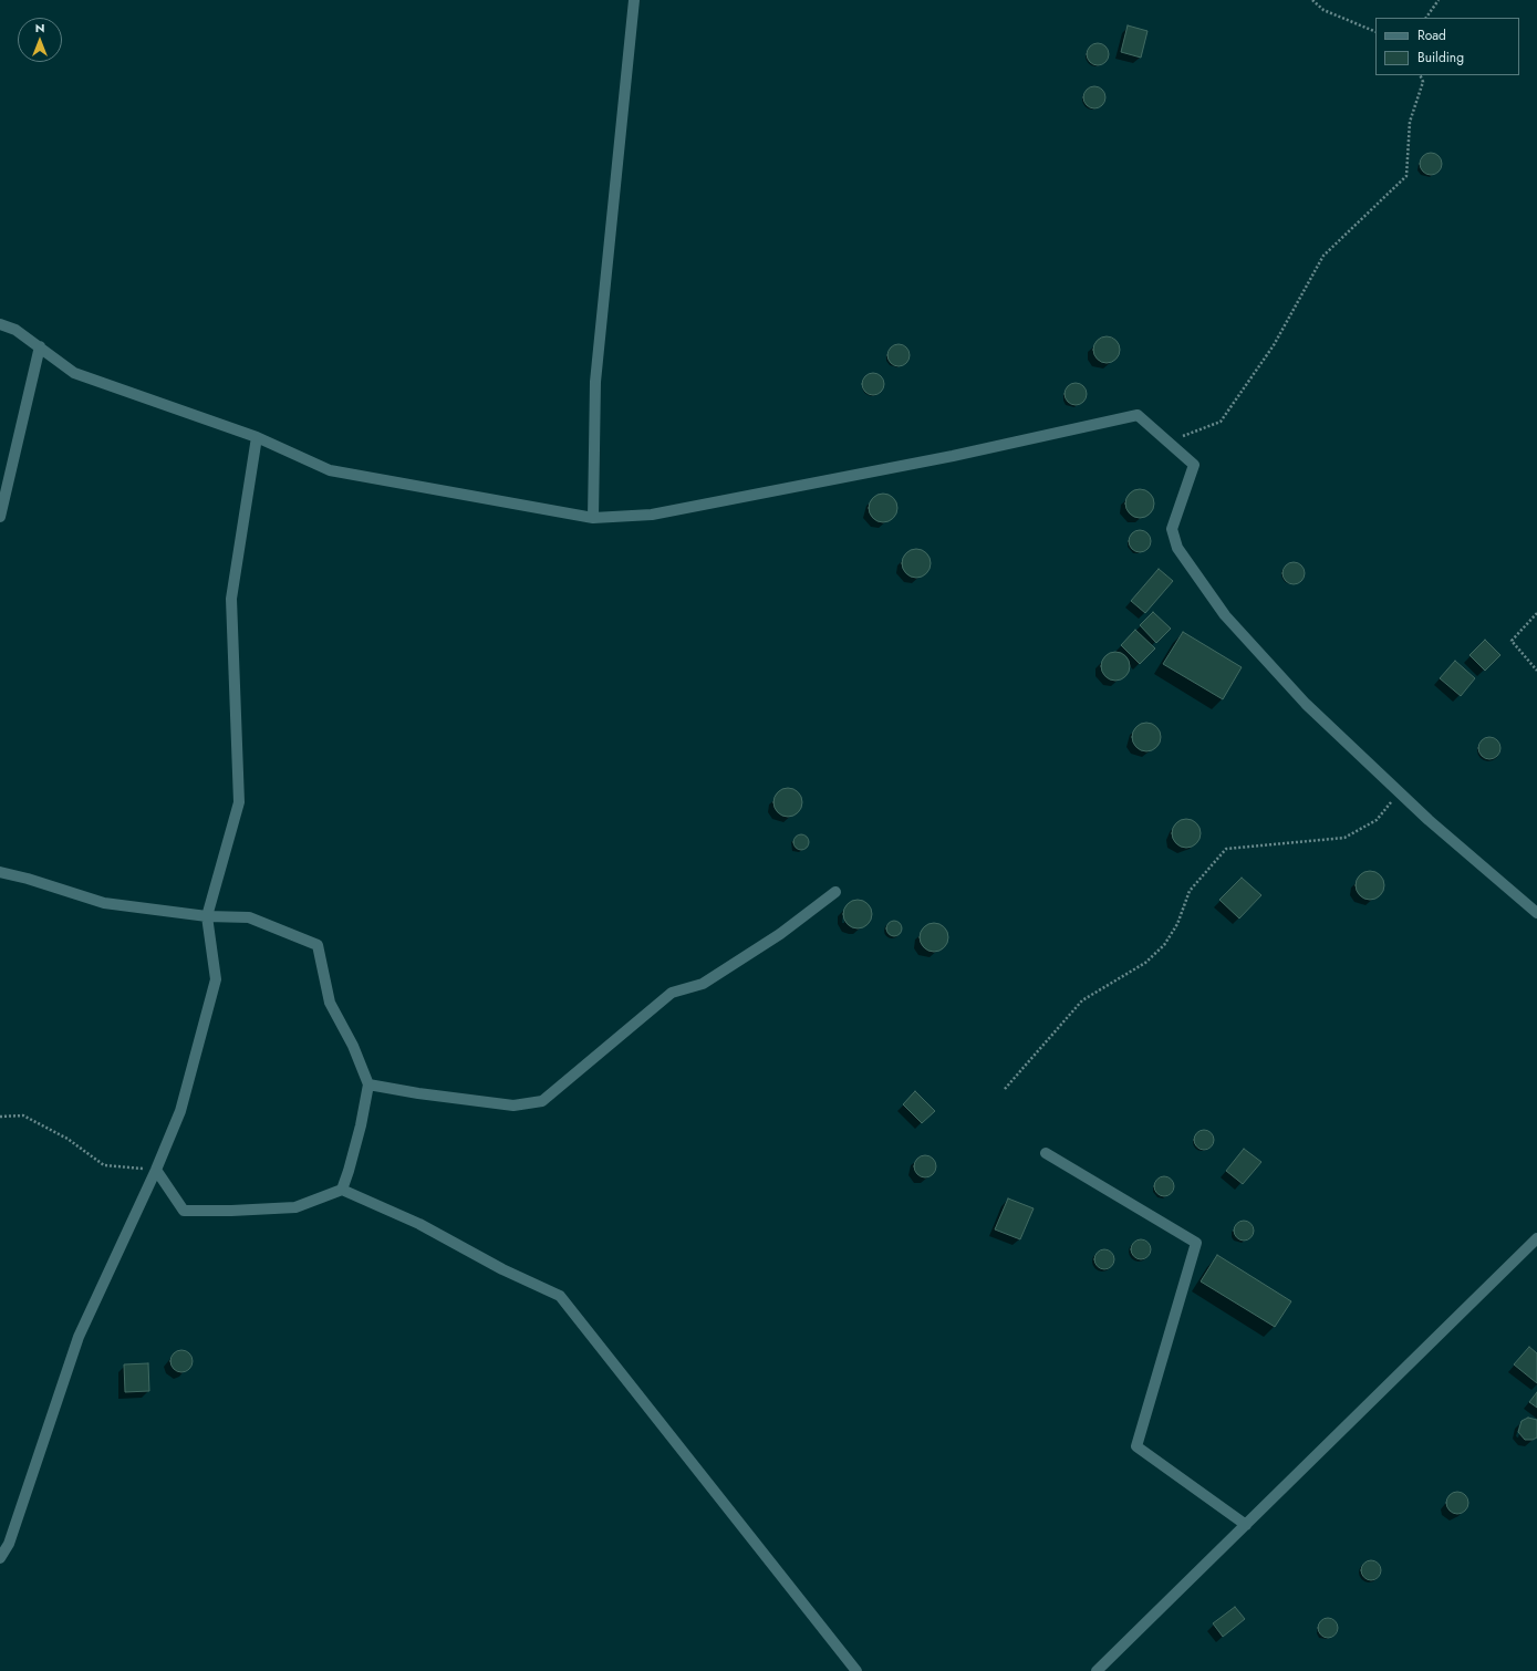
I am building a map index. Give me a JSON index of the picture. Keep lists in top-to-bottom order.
{
  "legend": ["Road", "Building"],
  "north": "top"
}
